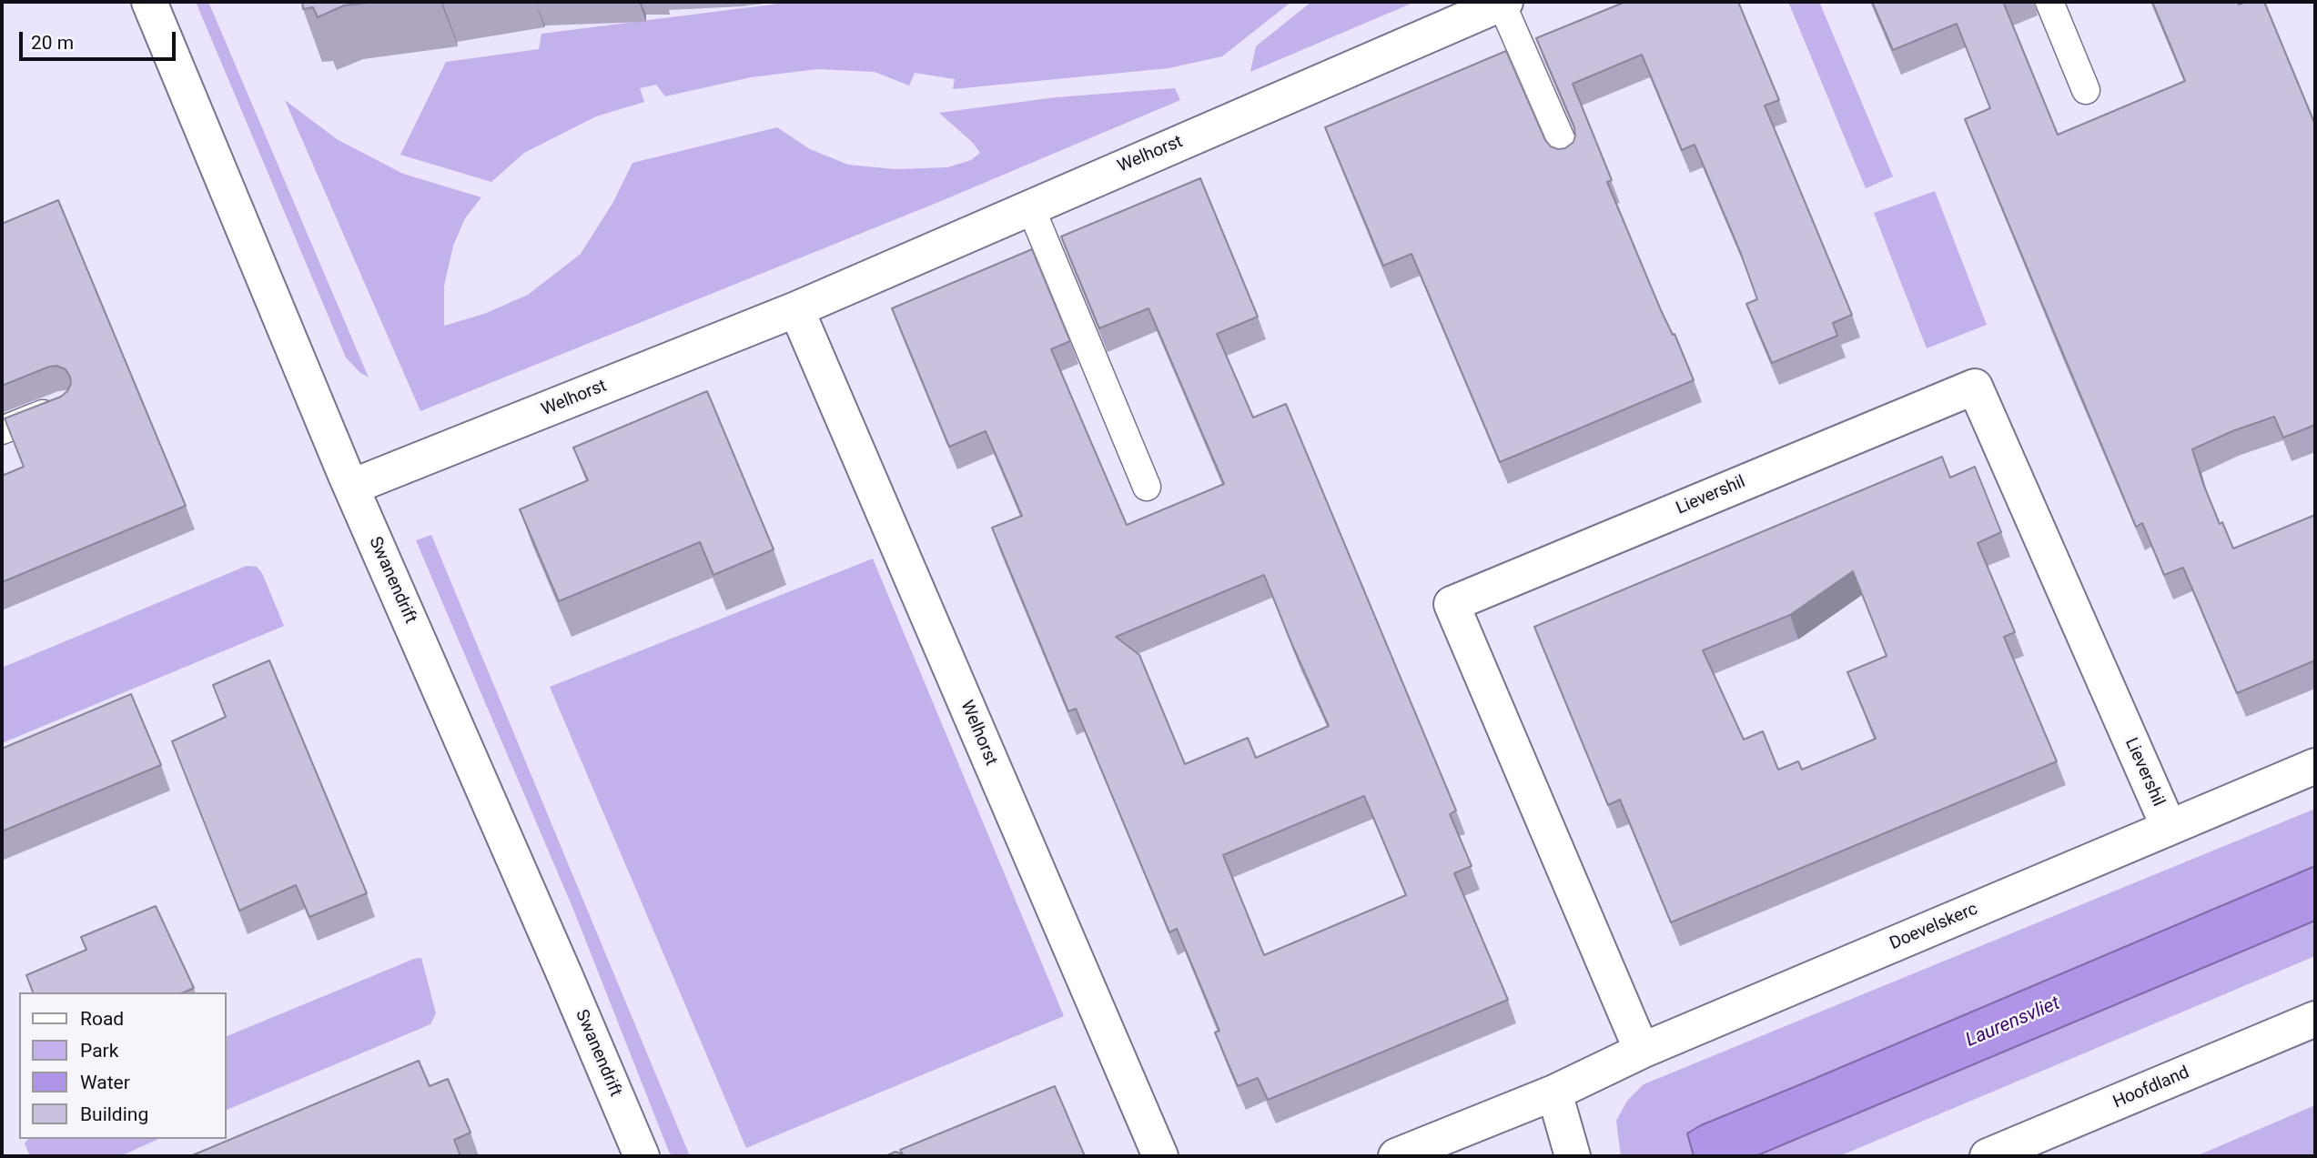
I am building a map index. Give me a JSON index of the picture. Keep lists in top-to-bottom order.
{
  "streets": {
    "street": [
      "Welhorst",
      "Lievershil",
      "Swanendrift",
      "Doevelskerc",
      "Hoofdland"
    ]
  },
  "crossings": [
    ["Welhorst", "Swanendrift"],
    ["Lievershil", "Doevelskerc"]
  ],
  "water": ["Laurensvliet"],
  "legend": [
    "Road",
    "Park",
    "Water",
    "Building"
  ],
  "scale_bar": "20 m"
}
